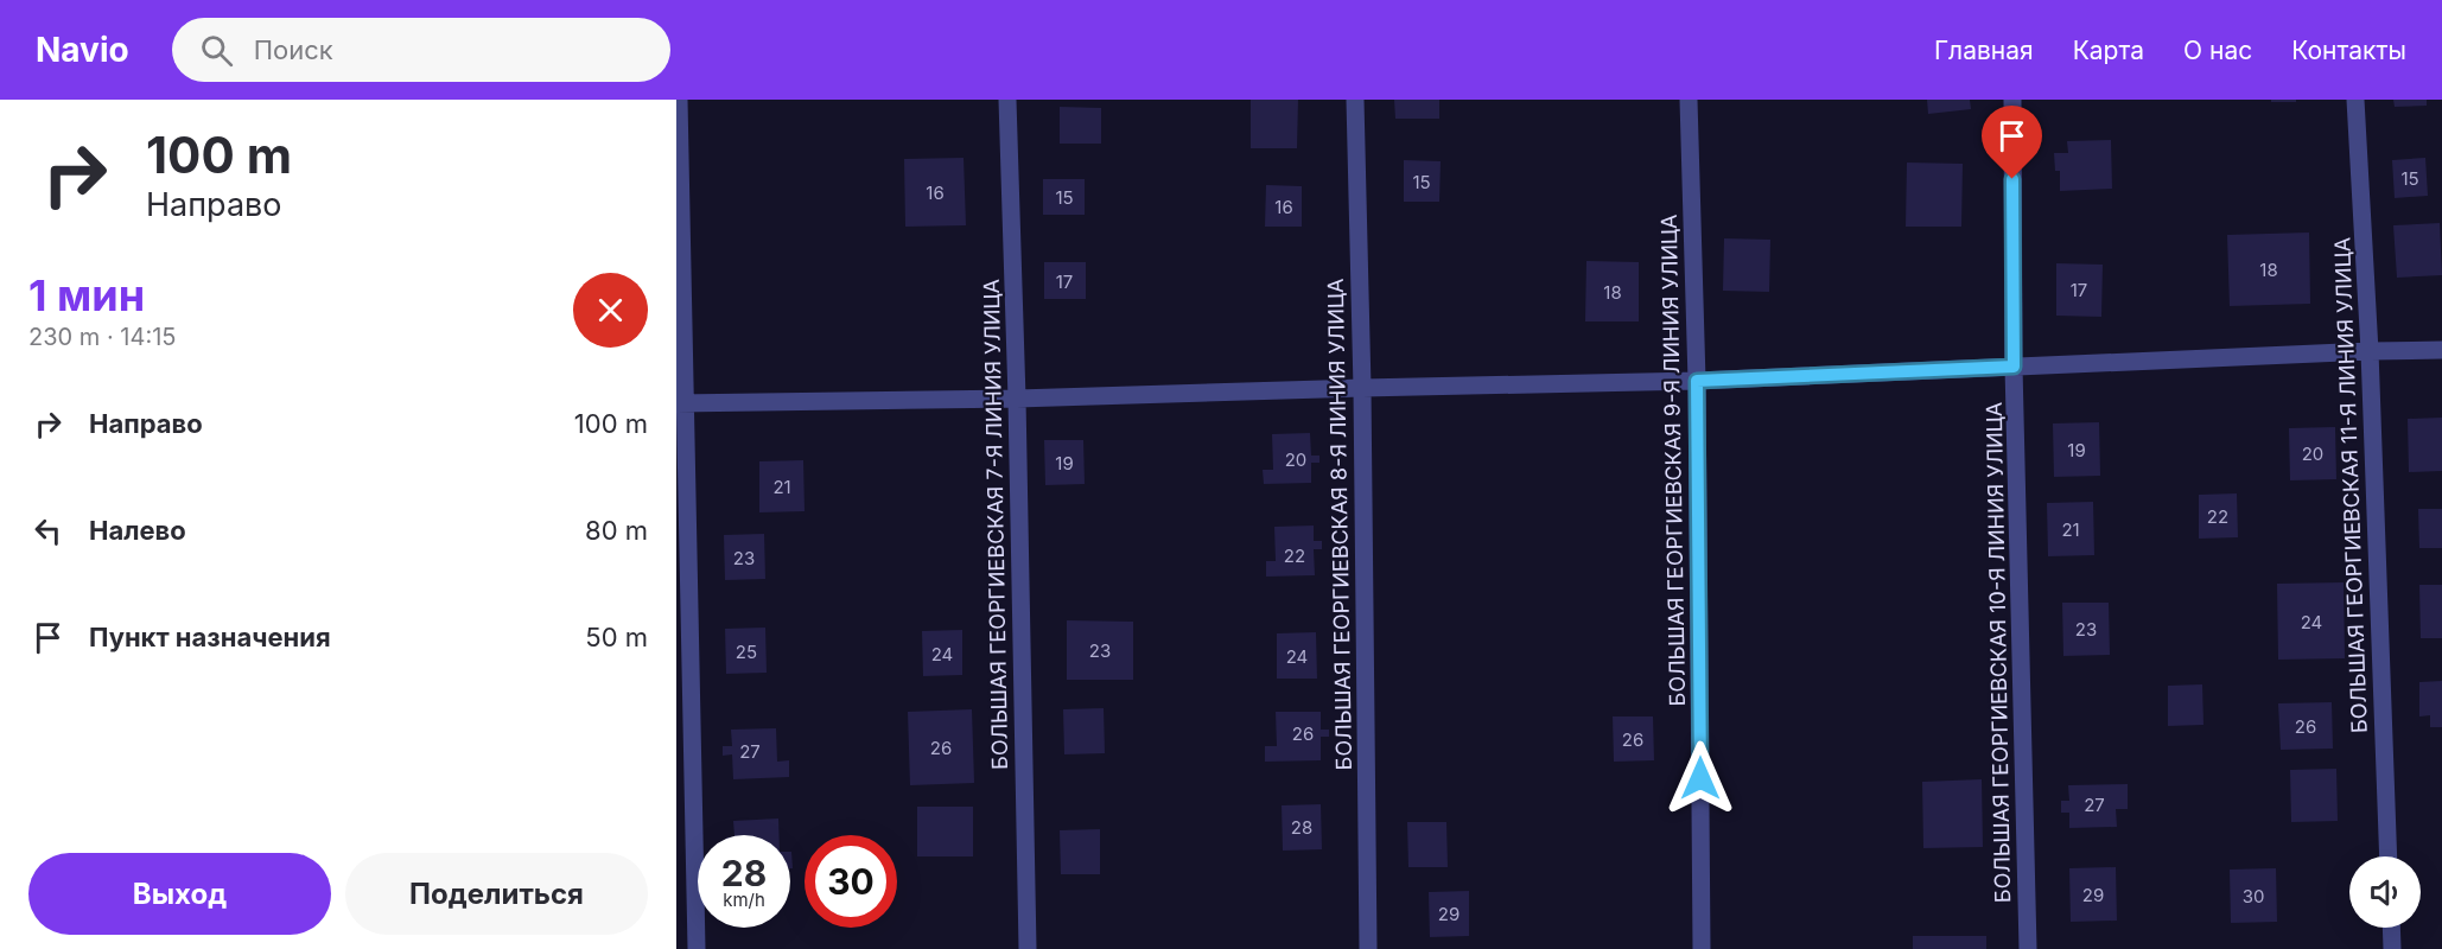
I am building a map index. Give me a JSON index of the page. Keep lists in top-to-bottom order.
{
  "streets": {
    "street": [
      "БОЛЬШАЯ ГЕОРГИЕВСКАЯ 9-Я ЛИНИЯ УЛИЦА",
      "БОЛЬШАЯ ГЕОРГИЕВСКАЯ 11-Я ЛИНИЯ УЛИЦА",
      "БОЛЬШАЯ ГЕОРГИЕВСКАЯ 7-Я ЛИНИЯ УЛИЦА",
      "БОЛЬШАЯ ГЕОРГИЕВСКАЯ 8-Я ЛИНИЯ УЛИЦА",
      "БОЛЬШАЯ ГЕОРГИЕВСКАЯ 10-Я ЛИНИЯ УЛИЦА"
    ]
  },
  "house_numbers": [
    "15",
    "15",
    "16",
    "15",
    "16",
    "18",
    "17",
    "17",
    "18",
    "19",
    "20",
    "20",
    "19",
    "21",
    "22",
    "21",
    "22",
    "23",
    "24",
    "23",
    "23",
    "25",
    "24",
    "24",
    "26",
    "26",
    "26",
    "26",
    "27",
    "27",
    "28",
    "29",
    "30",
    "29"
  ],
  "page": {
    "header": "Navio",
    "search": "Поиск",
    "nav": [
      "Главная",
      "Карта",
      "О нас",
      "Контакты"
    ],
    "turn": ["100 m", "Направо"],
    "heading": ["1 мин", "230 m · 14:15"],
    "list": [
      {
        "name": "Направо",
        "value": "100 m"
      },
      {
        "name": "Налево",
        "value": "80 m"
      },
      {
        "name": "Пункт назначения",
        "value": "50 m"
      }
    ],
    "speed": "28 km/h",
    "limit": "30",
    "buttons": ["Выход", "Поделиться"]
  }
}
